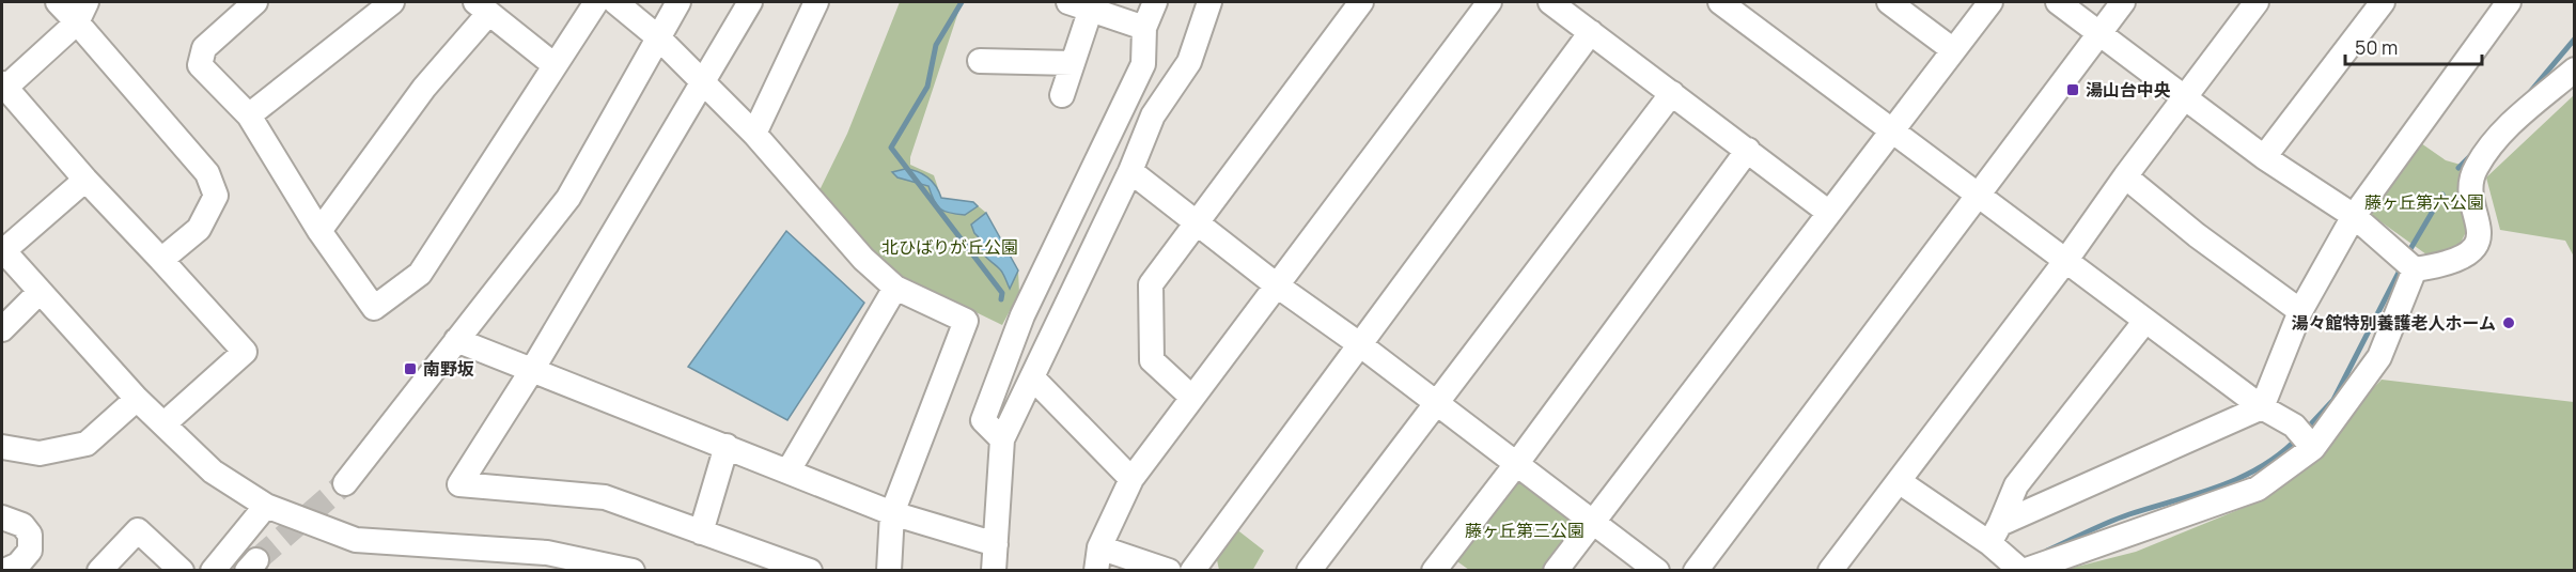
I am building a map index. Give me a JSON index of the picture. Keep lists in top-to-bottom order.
{
  "parks": ["藤ヶ丘第六公園", "北ひばりが丘公園", "藤ヶ丘第三公園"],
  "places": {
    "transit": ["湯山台中央", "南野坂"],
    "other": ["湯々館特別養護老人ホーム"]
  },
  "scale_bar": "50 m"
}
